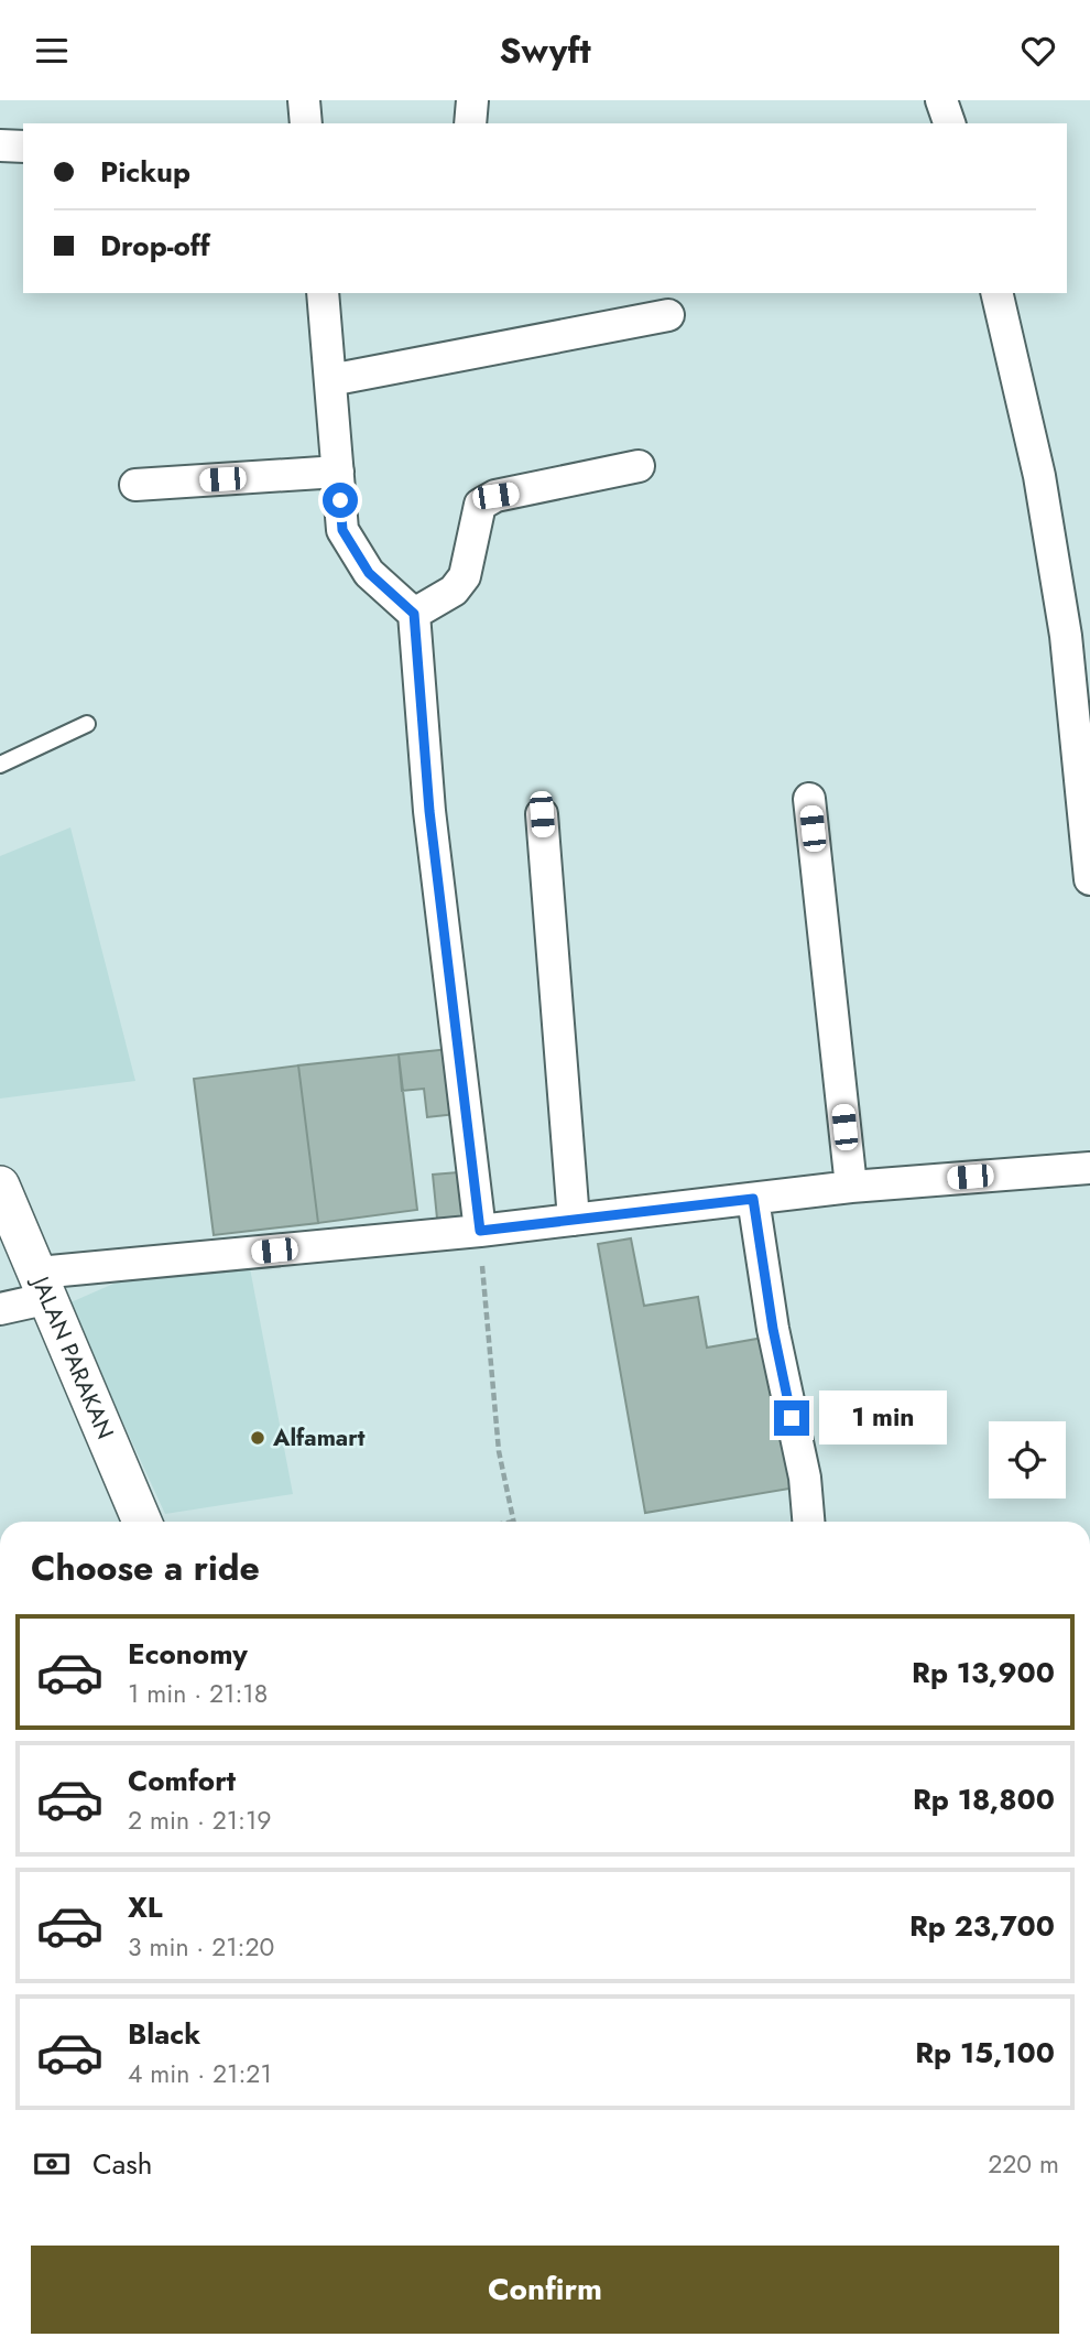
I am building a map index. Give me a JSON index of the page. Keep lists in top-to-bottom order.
{
  "streets": {
    "street": ["JALAN PARAKAN"]
  },
  "places": ["Alfamart"],
  "page": {
    "header": "Swyft",
    "banner": ["Pickup", "Drop-off"],
    "bubble": "1 min",
    "heading": "Choose a ride",
    "list": [
      {
        "name": "Economy",
        "note": "1 min · 21:18",
        "value": "Rp 13,900"
      },
      {
        "name": "Comfort",
        "note": "2 min · 21:19",
        "value": "Rp 18,800"
      },
      {
        "name": "XL",
        "note": "3 min · 21:20",
        "value": "Rp 23,700"
      },
      {
        "name": "Black",
        "note": "4 min · 21:21",
        "value": "Rp 15,100"
      }
    ],
    "pay": ["Cash", "220 m"],
    "buttons": "Confirm"
  }
}
